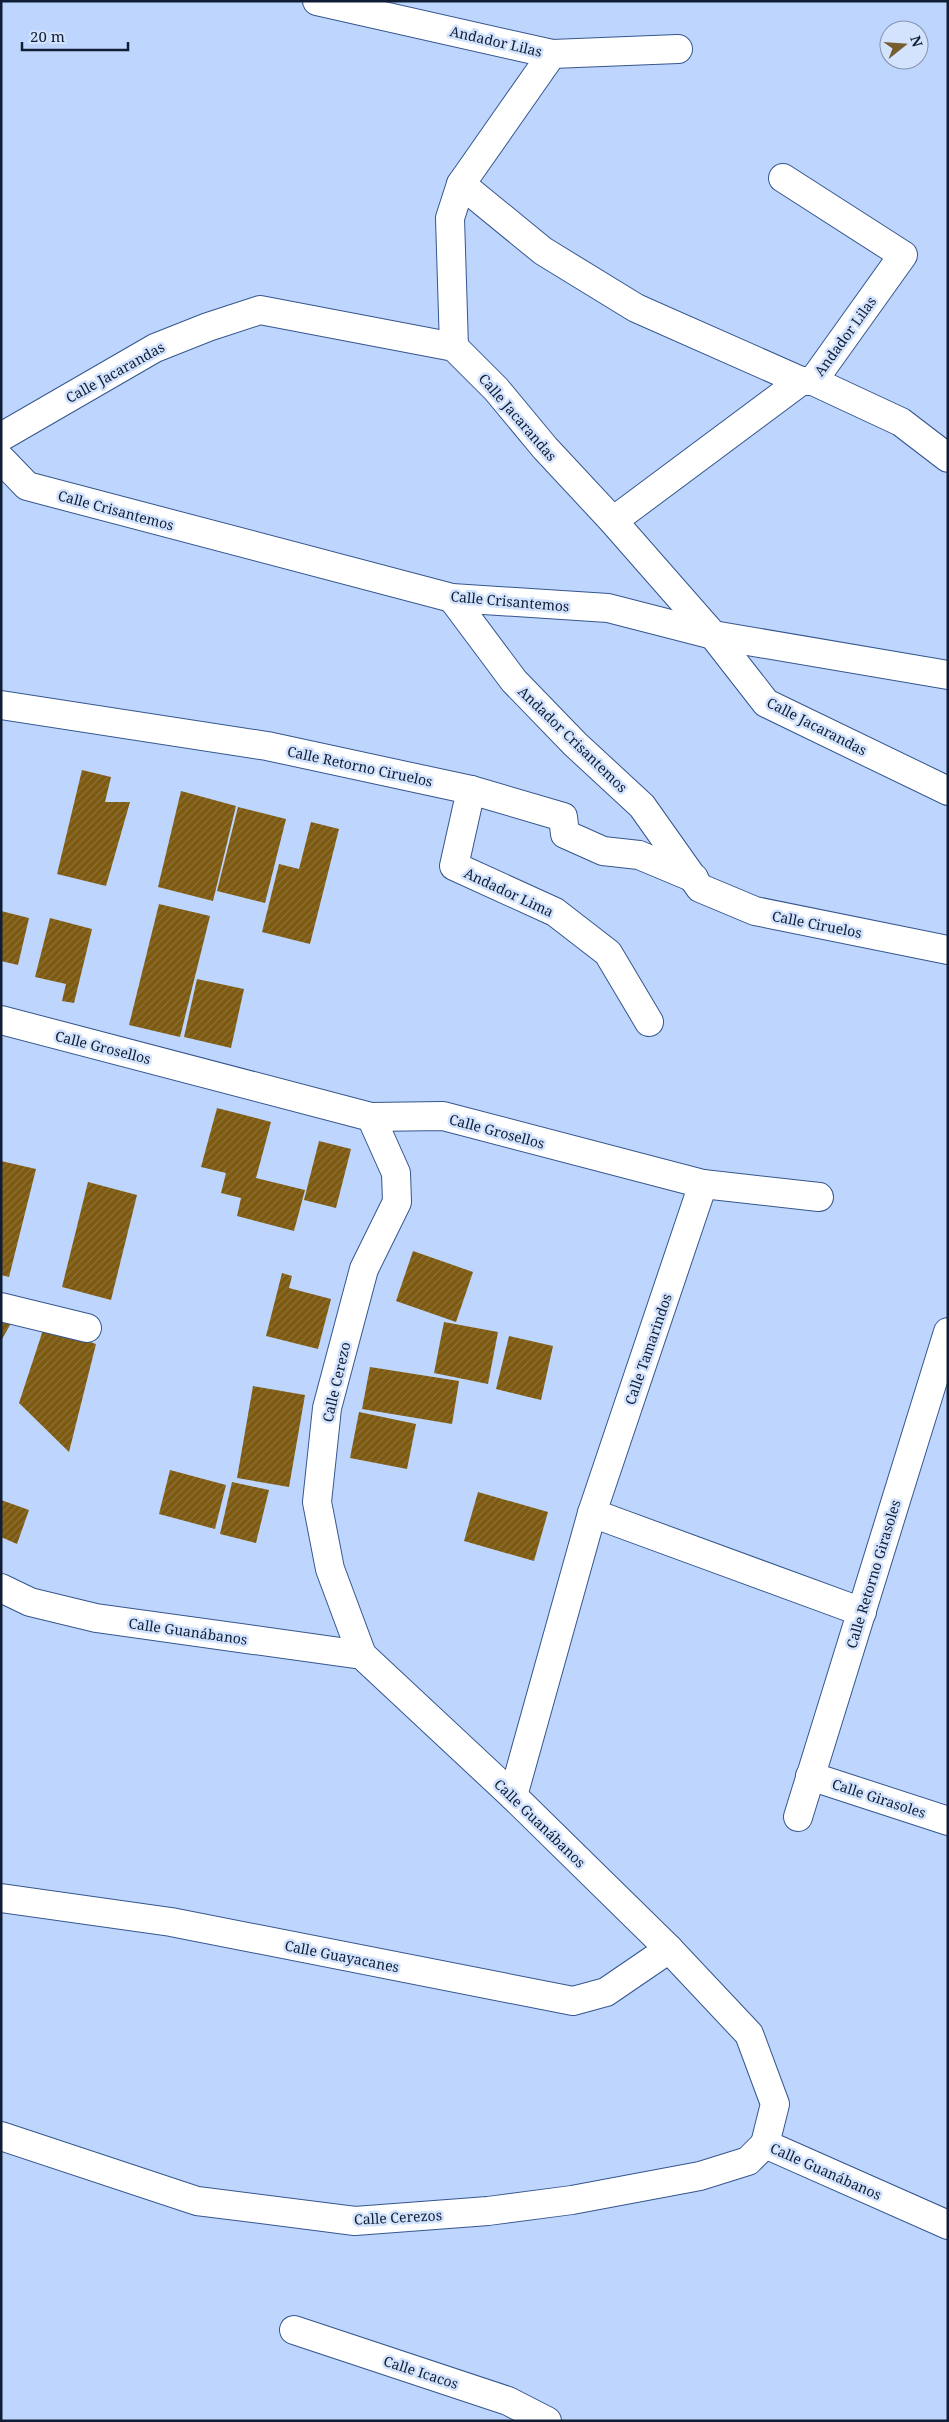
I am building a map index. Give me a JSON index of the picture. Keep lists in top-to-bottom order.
{
  "streets": {
    "street": [
      "Andador Lilas",
      "Calle Jacarandas",
      "Calle Crisantemos",
      "Andador Crisantemos",
      "Calle Retorno Ciruelos",
      "Andador Lima",
      "Calle Ciruelos",
      "Calle Grosellos",
      "Calle Tamarindos",
      "Calle Cerezo",
      "Calle Retorno Girasoles",
      "Calle Guanábanos",
      "Calle Girasoles",
      "Calle Guayacanes",
      "Calle Cerezos",
      "Calle Icacos"
    ]
  },
  "crossings": [
    ["Andador Lilas", "Calle Jacarandas"],
    ["Calle Jacarandas", "Calle Crisantemos"],
    ["Calle Crisantemos", "Andador Crisantemos"],
    ["Andador Crisantemos", "Calle Retorno Ciruelos"],
    ["Andador Crisantemos", "Calle Ciruelos"],
    ["Calle Retorno Ciruelos", "Andador Lima"],
    ["Calle Retorno Ciruelos", "Calle Ciruelos"],
    ["Calle Grosellos", "Calle Tamarindos"],
    ["Calle Grosellos", "Calle Cerezo"],
    ["Calle Tamarindos", "Calle Guanábanos"],
    ["Calle Cerezo", "Calle Guanábanos"],
    ["Calle Retorno Girasoles", "Calle Girasoles"],
    ["Calle Guanábanos", "Calle Guayacanes"],
    ["Calle Guanábanos", "Calle Cerezos"]
  ],
  "scale_bar": "20 m",
  "north": "right"
}
